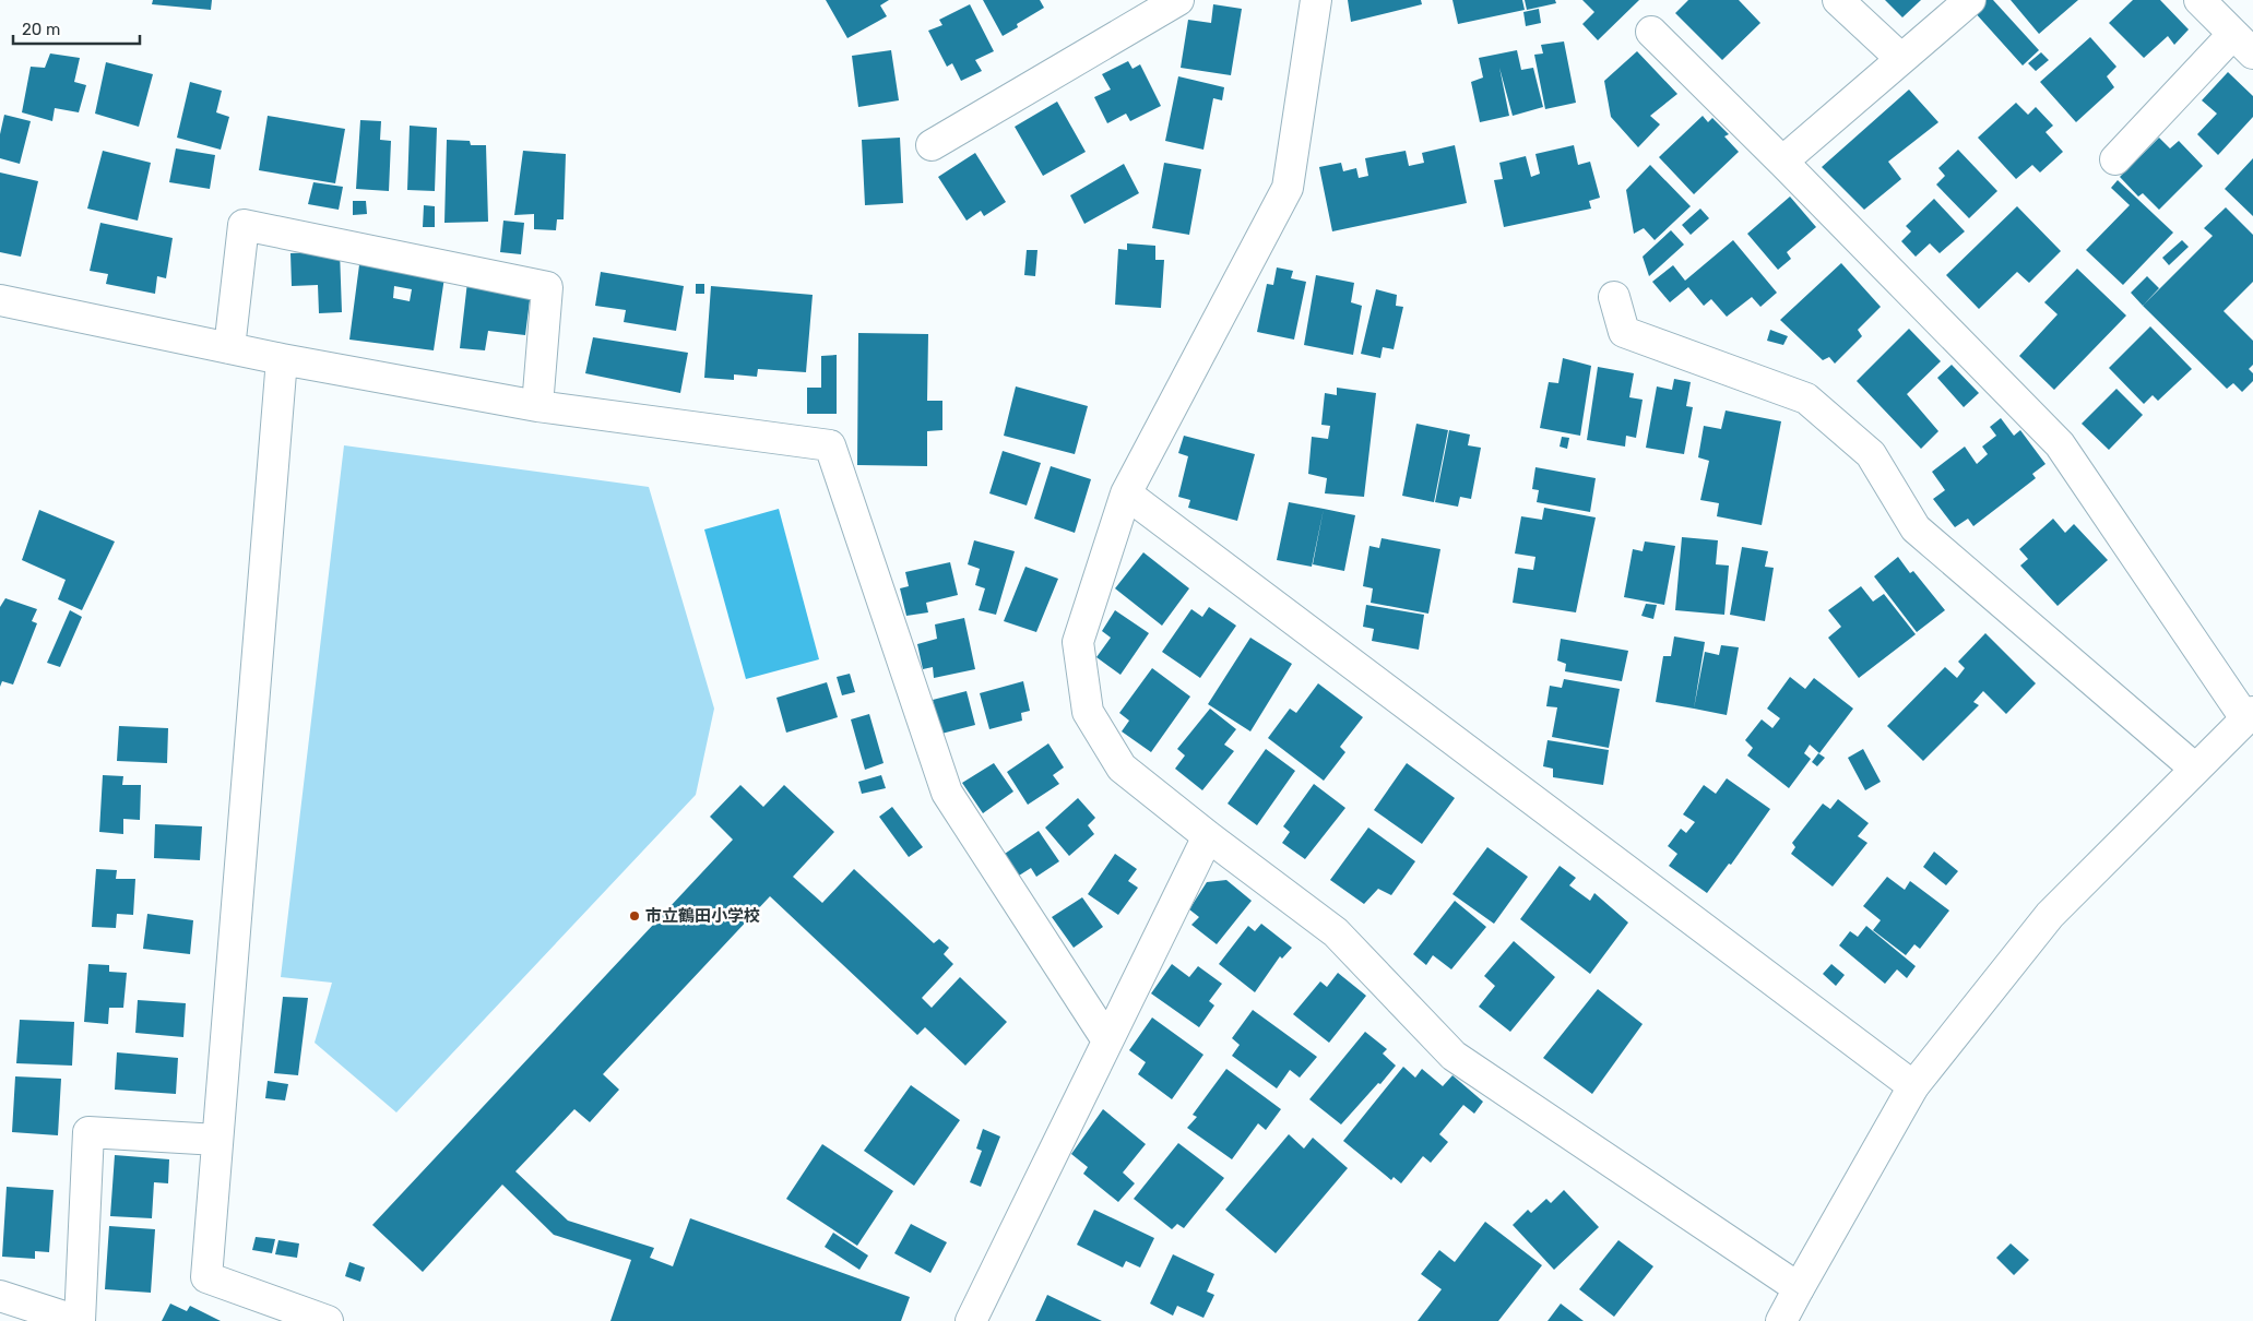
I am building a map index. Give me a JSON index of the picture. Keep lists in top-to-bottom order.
{
  "places": ["市立鶴田小学校"],
  "scale_bar": "20 m"
}
